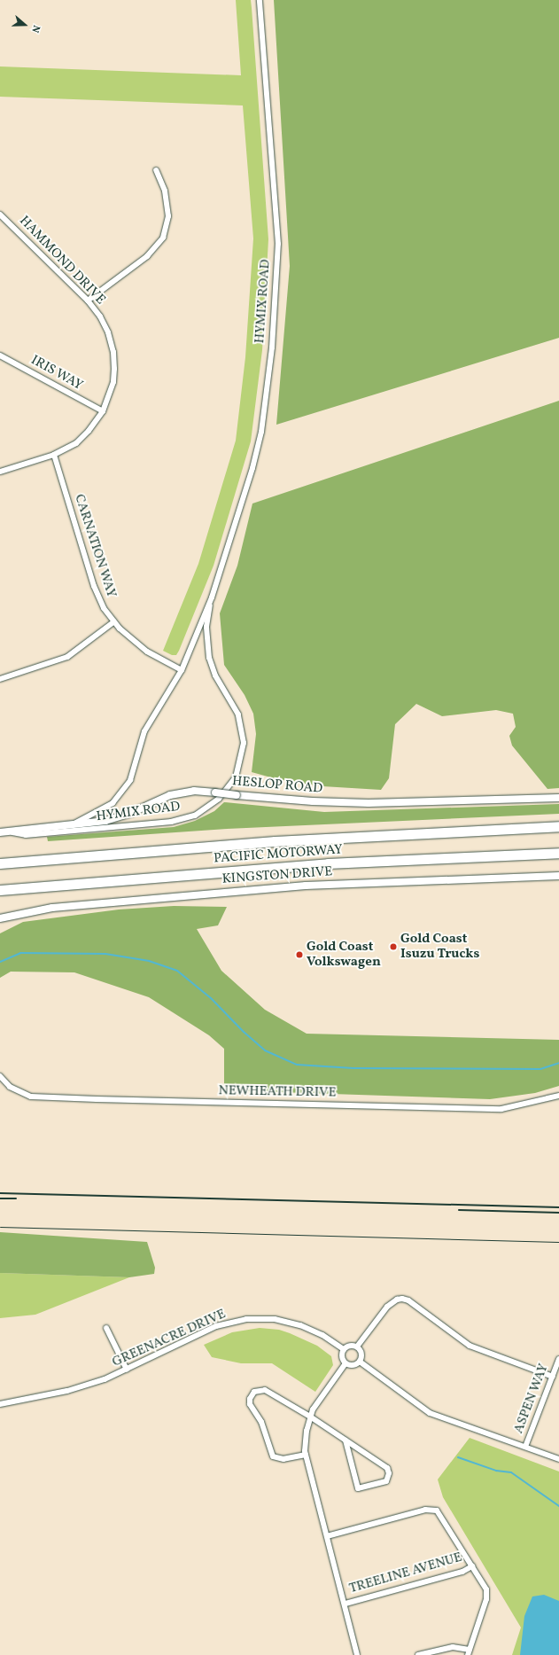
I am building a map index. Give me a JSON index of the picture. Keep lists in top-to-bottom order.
{
  "streets": {
    "highway": ["PACIFIC MOTORWAY"],
    "street": [
      "HAMMOND DRIVE",
      "HYMIX ROAD",
      "IRIS WAY",
      "CARNATION WAY",
      "HESLOP ROAD",
      "KINGSTON DRIVE",
      "NEWHEATH DRIVE",
      "GREENACRE DRIVE",
      "ASPEN WAY",
      "TREELINE AVENUE"
    ]
  },
  "crossings": [
    ["HAMMOND DRIVE", "IRIS WAY"],
    ["HAMMOND DRIVE", "CARNATION WAY"],
    ["HYMIX ROAD", "CARNATION WAY"],
    ["HYMIX ROAD", "HESLOP ROAD"]
  ],
  "places": ["Gold Coast Isuzu Trucks", "Gold Coast Volkswagen"],
  "north": "right"
}
